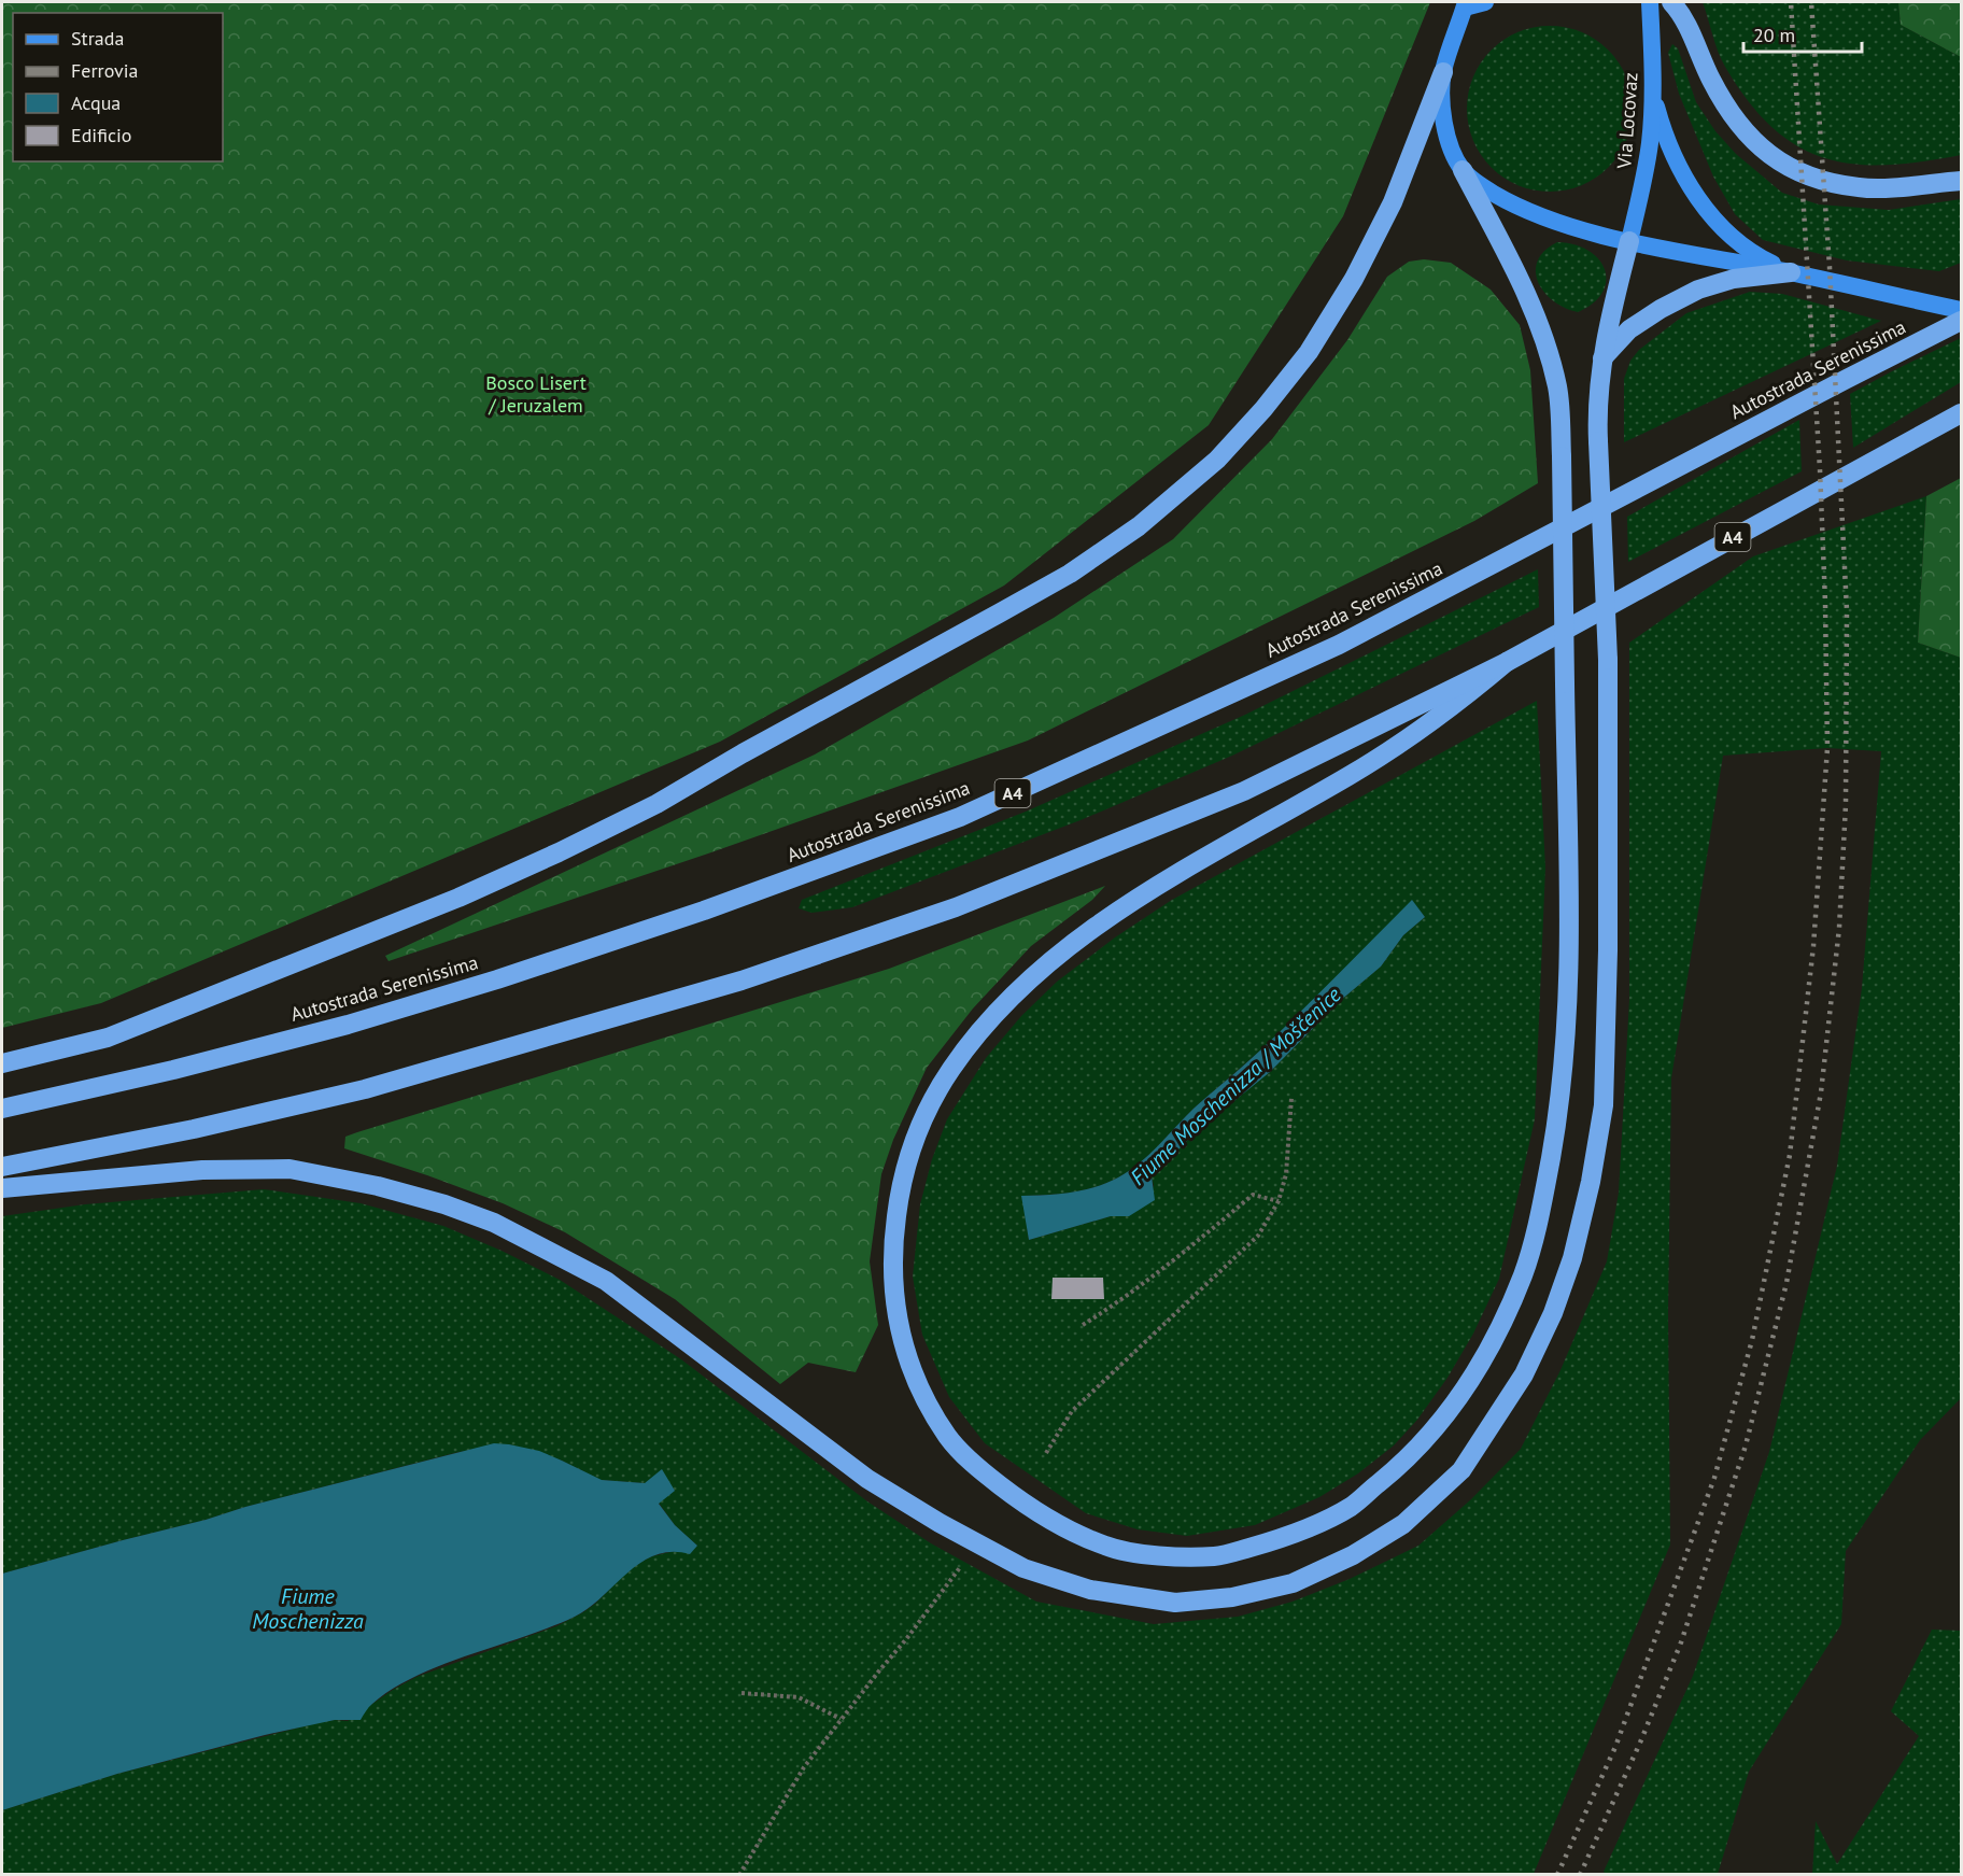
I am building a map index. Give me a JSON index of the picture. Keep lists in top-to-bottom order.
{
  "streets": {
    "highway": ["Autostrada Serenissima", "A4"],
    "main road": ["Via Locovaz"]
  },
  "water": ["Fiume Moschenizza / Moščenice", "Fiume Moschenizza"],
  "parks": ["Bosco Lisert / Jeruzalem"],
  "legend": [
    "Strada",
    "Ferrovia",
    "Acqua",
    "Edificio"
  ],
  "scale_bar": "20 m"
}
